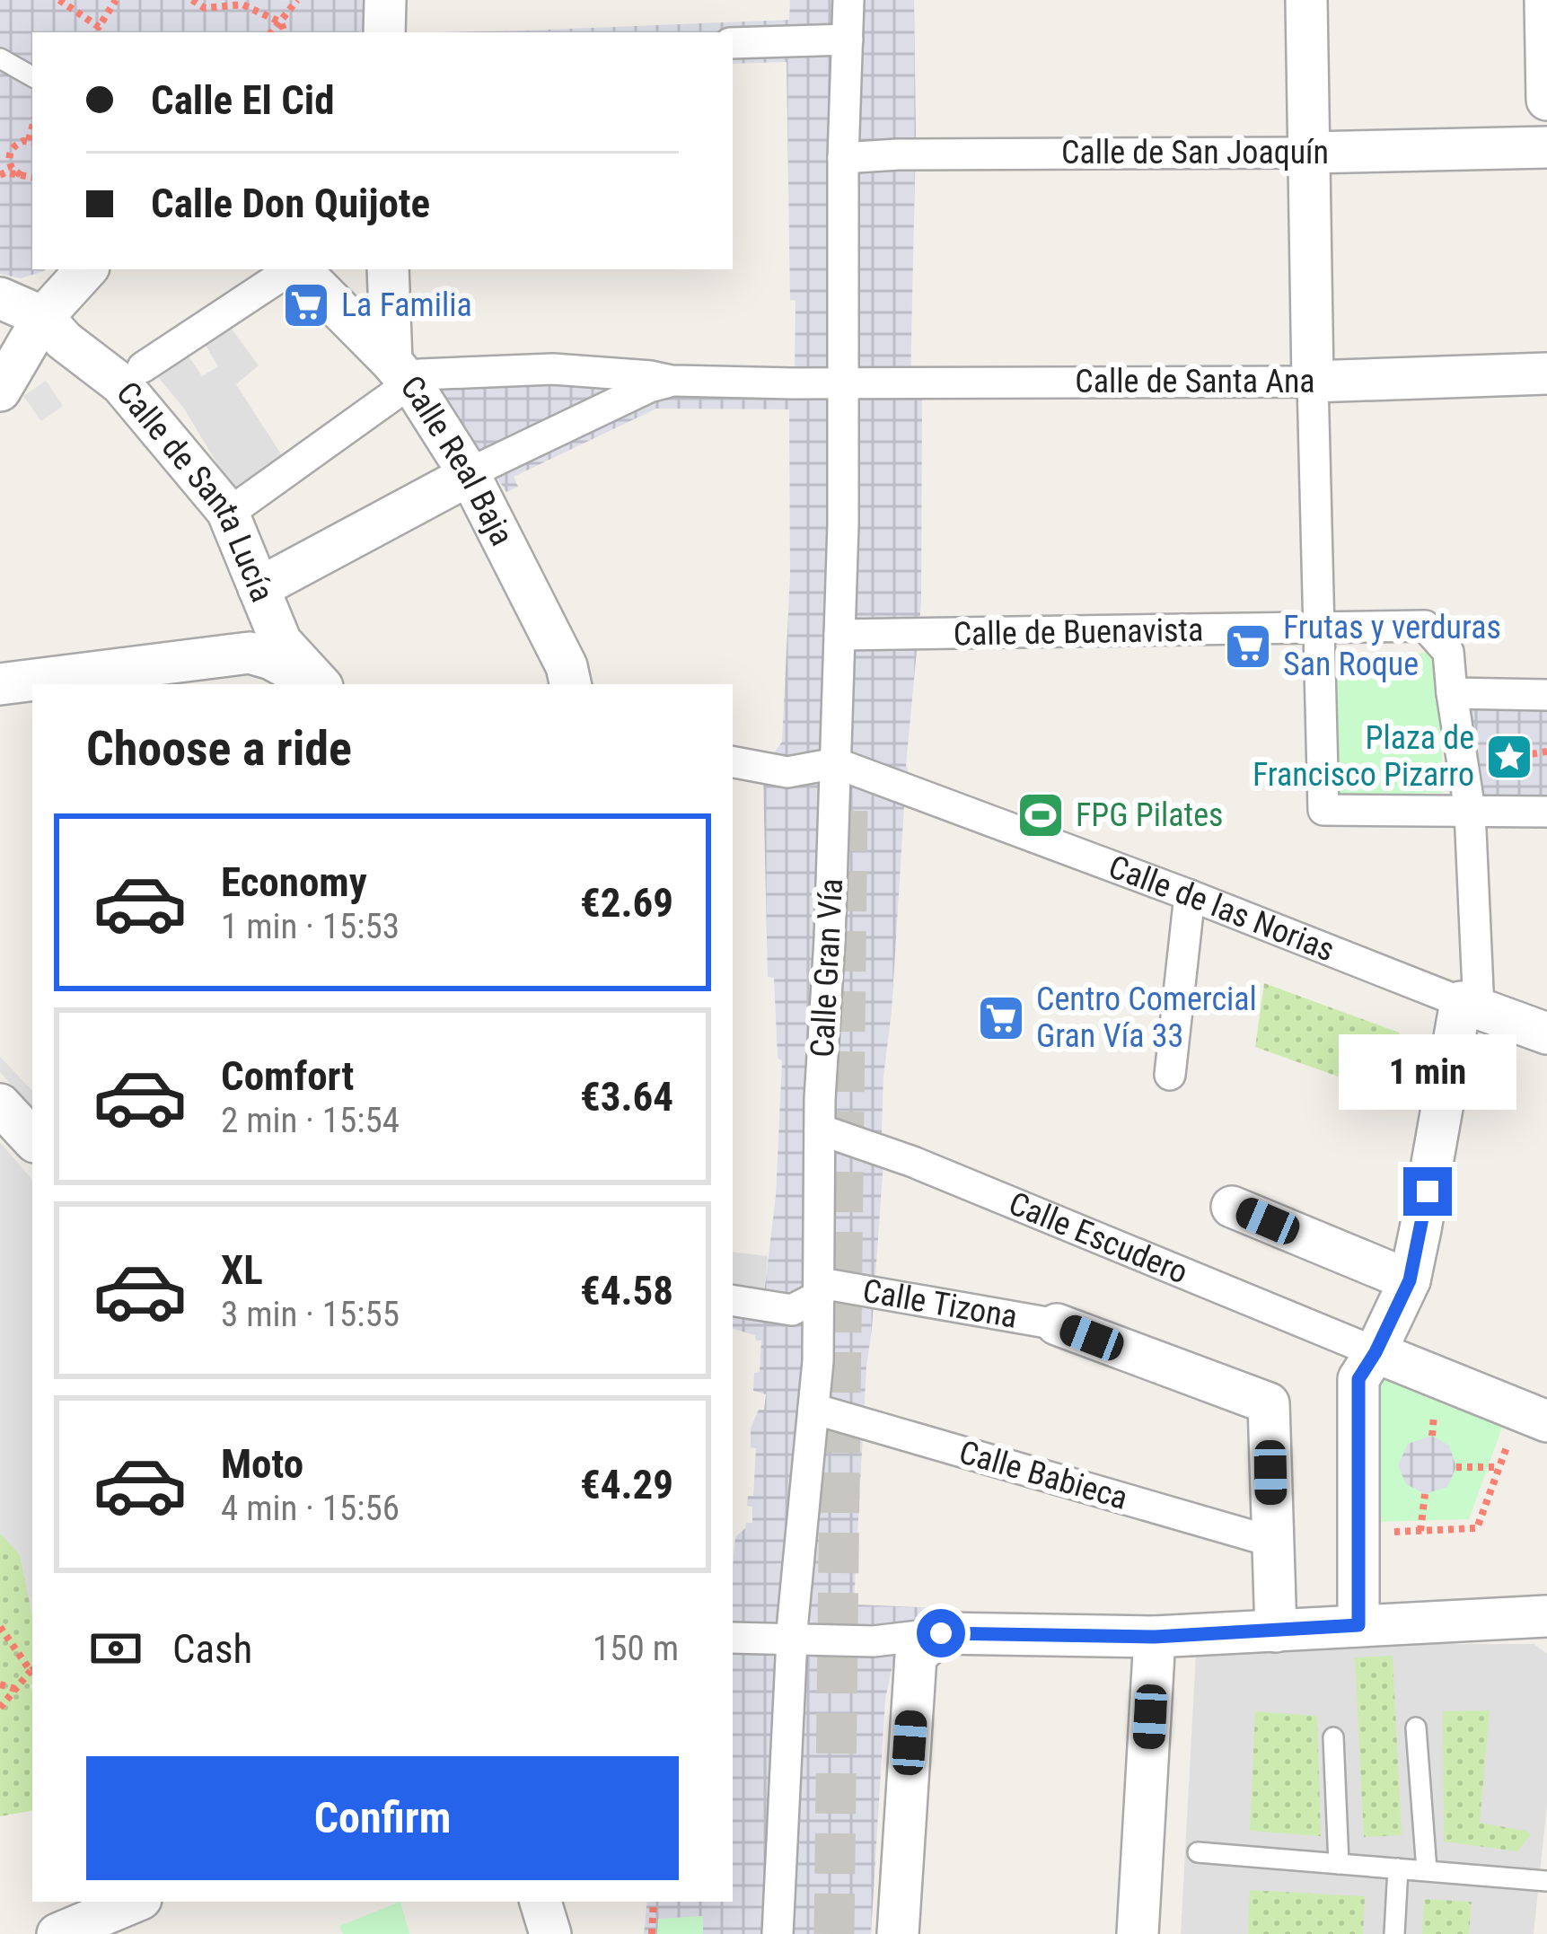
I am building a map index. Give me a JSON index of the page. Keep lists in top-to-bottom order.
{
  "streets": {
    "street": [
      "Calle de San Joaquín",
      "Calle de Santa Ana",
      "Calle Real Baja",
      "Calle de Santa Lucía",
      "Calle de Buenavista",
      "Calle de las Norias",
      "Calle Gran Vía",
      "Calle Escudero",
      "Calle Tizona",
      "Calle Babieca"
    ]
  },
  "crossings": [
    ["Calle de San Joaquín", "Calle Gran Vía"],
    ["Calle de Santa Ana", "Calle Real Baja"],
    ["Calle de Santa Ana", "Calle Gran Vía"],
    ["Calle de Buenavista", "Calle Gran Vía"],
    ["Calle de las Norias", "Calle Gran Vía"],
    ["Calle Gran Vía", "Calle Escudero"],
    ["Calle Gran Vía", "Calle Tizona"],
    ["Calle Gran Vía", "Calle Babieca"],
    ["Calle Tizona", "Calle Babieca"]
  ],
  "places": {
    "supermarket": ["La Familia", "Frutas y verduras San Roque", "Centro Comercial Gran Vía 33"],
    "place": ["Plaza de Francisco Pizarro"],
    "sports": ["FPG Pilates"]
  },
  "page": {
    "banner": ["Calle El Cid", "Calle Don Quijote"],
    "heading": "Choose a ride",
    "list": [
      {
        "name": "Economy",
        "note": "1 min · 15:53",
        "value": "€2.69"
      },
      {
        "name": "Comfort",
        "note": "2 min · 15:54",
        "value": "€3.64"
      },
      {
        "name": "XL",
        "note": "3 min · 15:55",
        "value": "€4.58"
      },
      {
        "name": "Moto",
        "note": "4 min · 15:56",
        "value": "€4.29"
      }
    ],
    "bubble": "1 min",
    "pay": ["Cash", "150 m"],
    "buttons": "Confirm"
  }
}
